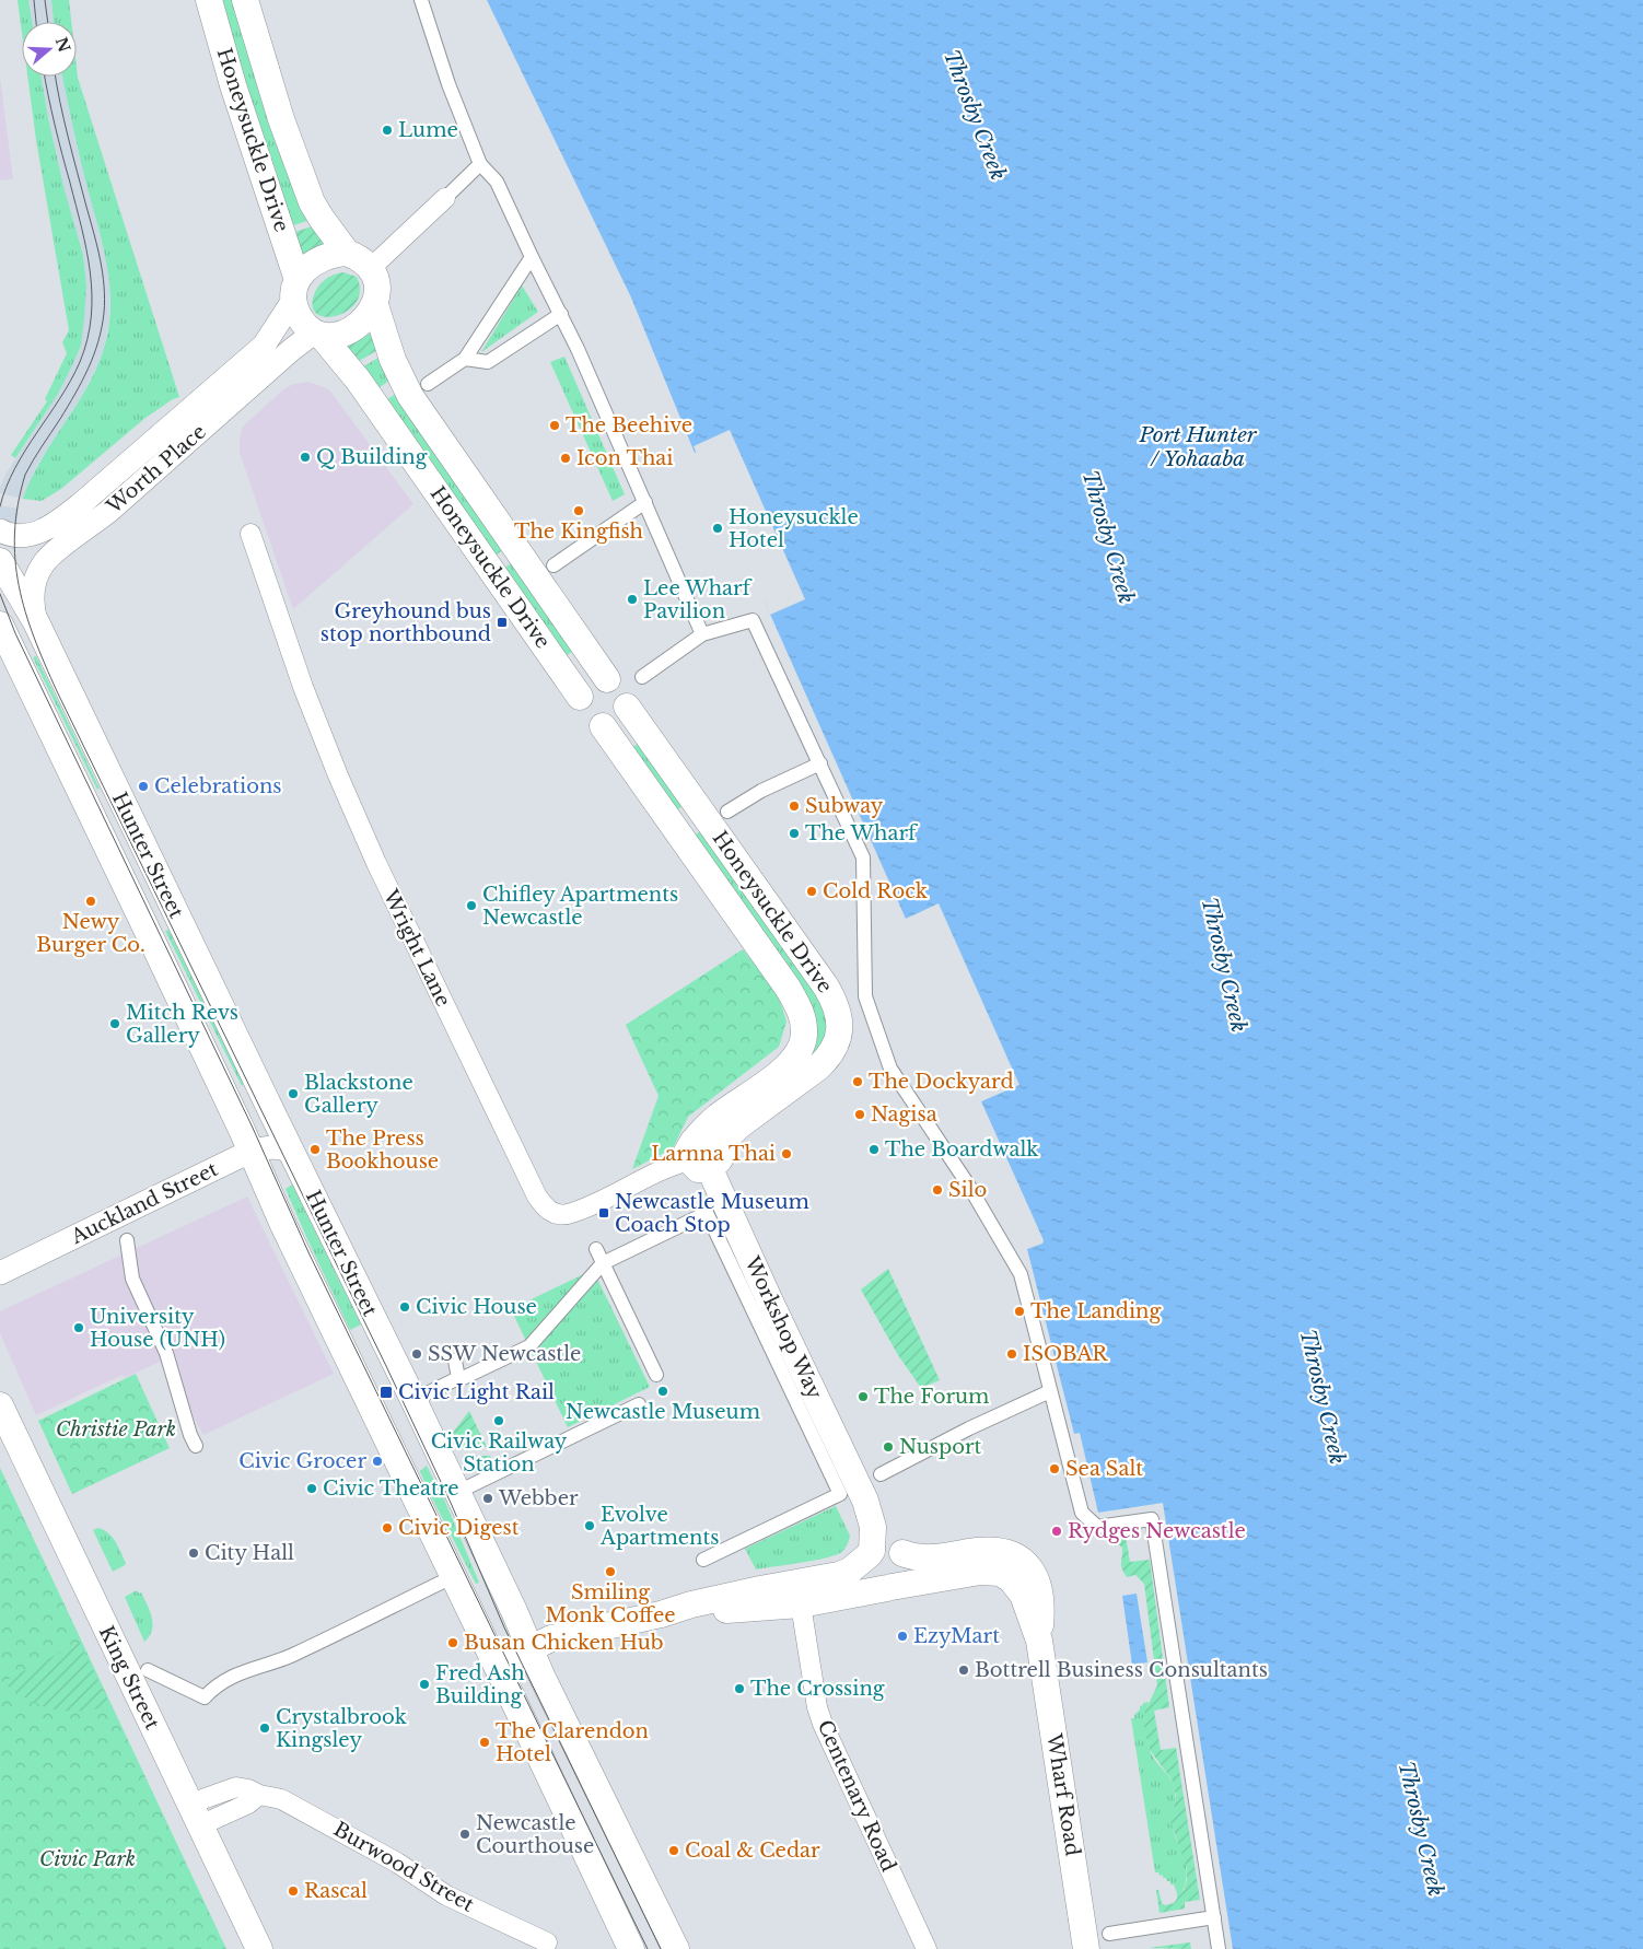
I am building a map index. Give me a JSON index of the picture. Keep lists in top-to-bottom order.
{
  "streets": {
    "main road": [
      "Honeysuckle Drive",
      "Hunter Street",
      "Workshop Way",
      "King Street",
      "Wharf Road"
    ],
    "street": [
      "Worth Place",
      "Wright Lane",
      "Auckland Street",
      "Centenary Road",
      "Burwood Street"
    ]
  },
  "crossings": [
    ["Honeysuckle Drive", "Worth Place"],
    ["Honeysuckle Drive", "Wright Lane"],
    ["Honeysuckle Drive", "Workshop Way"],
    ["Worth Place", "Hunter Street"],
    ["Hunter Street", "Auckland Street"],
    ["Wright Lane", "Workshop Way"],
    ["King Street", "Burwood Street"]
  ],
  "water": ["Throsby Creek", "Port Hunter / Yohaaba"],
  "parks": ["Christie Park", "Civic Park"],
  "places": {
    "other": [
      "Lume",
      "The Beehive",
      "Q Building",
      "Icon Thai",
      "The Kingfish",
      "Honeysuckle Hotel",
      "Lee Wharf Pavilion",
      "Celebrations",
      "Subway",
      "The Wharf",
      "Cold Rock",
      "Newy Burger Co.",
      "Chifley Apartments Newcastle",
      "Mitch Revs Gallery",
      "The Dockyard",
      "Blackstone Gallery",
      "Nagisa",
      "The Press Bookhouse",
      "The Boardwalk",
      "Larnna Thai",
      "Silo",
      "Civic House",
      "The Landing",
      "University House (UNH)",
      "SSW Newcastle",
      "ISOBAR",
      "Newcastle Museum",
      "The Forum",
      "Civic Railway Station",
      "Nusport",
      "Civic Grocer",
      "Sea Salt",
      "Civic Theatre",
      "Webber",
      "Evolve Apartments",
      "Civic Digest",
      "Rydges Newcastle",
      "City Hall",
      "Smiling Monk Coffee",
      "EzyMart",
      "Busan Chicken Hub",
      "Bottrell Business Consultants",
      "Fred Ash Building",
      "The Crossing",
      "Crystalbrook Kingsley",
      "The Clarendon Hotel",
      "Newcastle Courthouse",
      "Coal & Cedar",
      "Rascal"
    ],
    "transit": ["Greyhound bus stop northbound", "Newcastle Museum Coach Stop", "Civic Light Rail"]
  },
  "north": "right"
}
